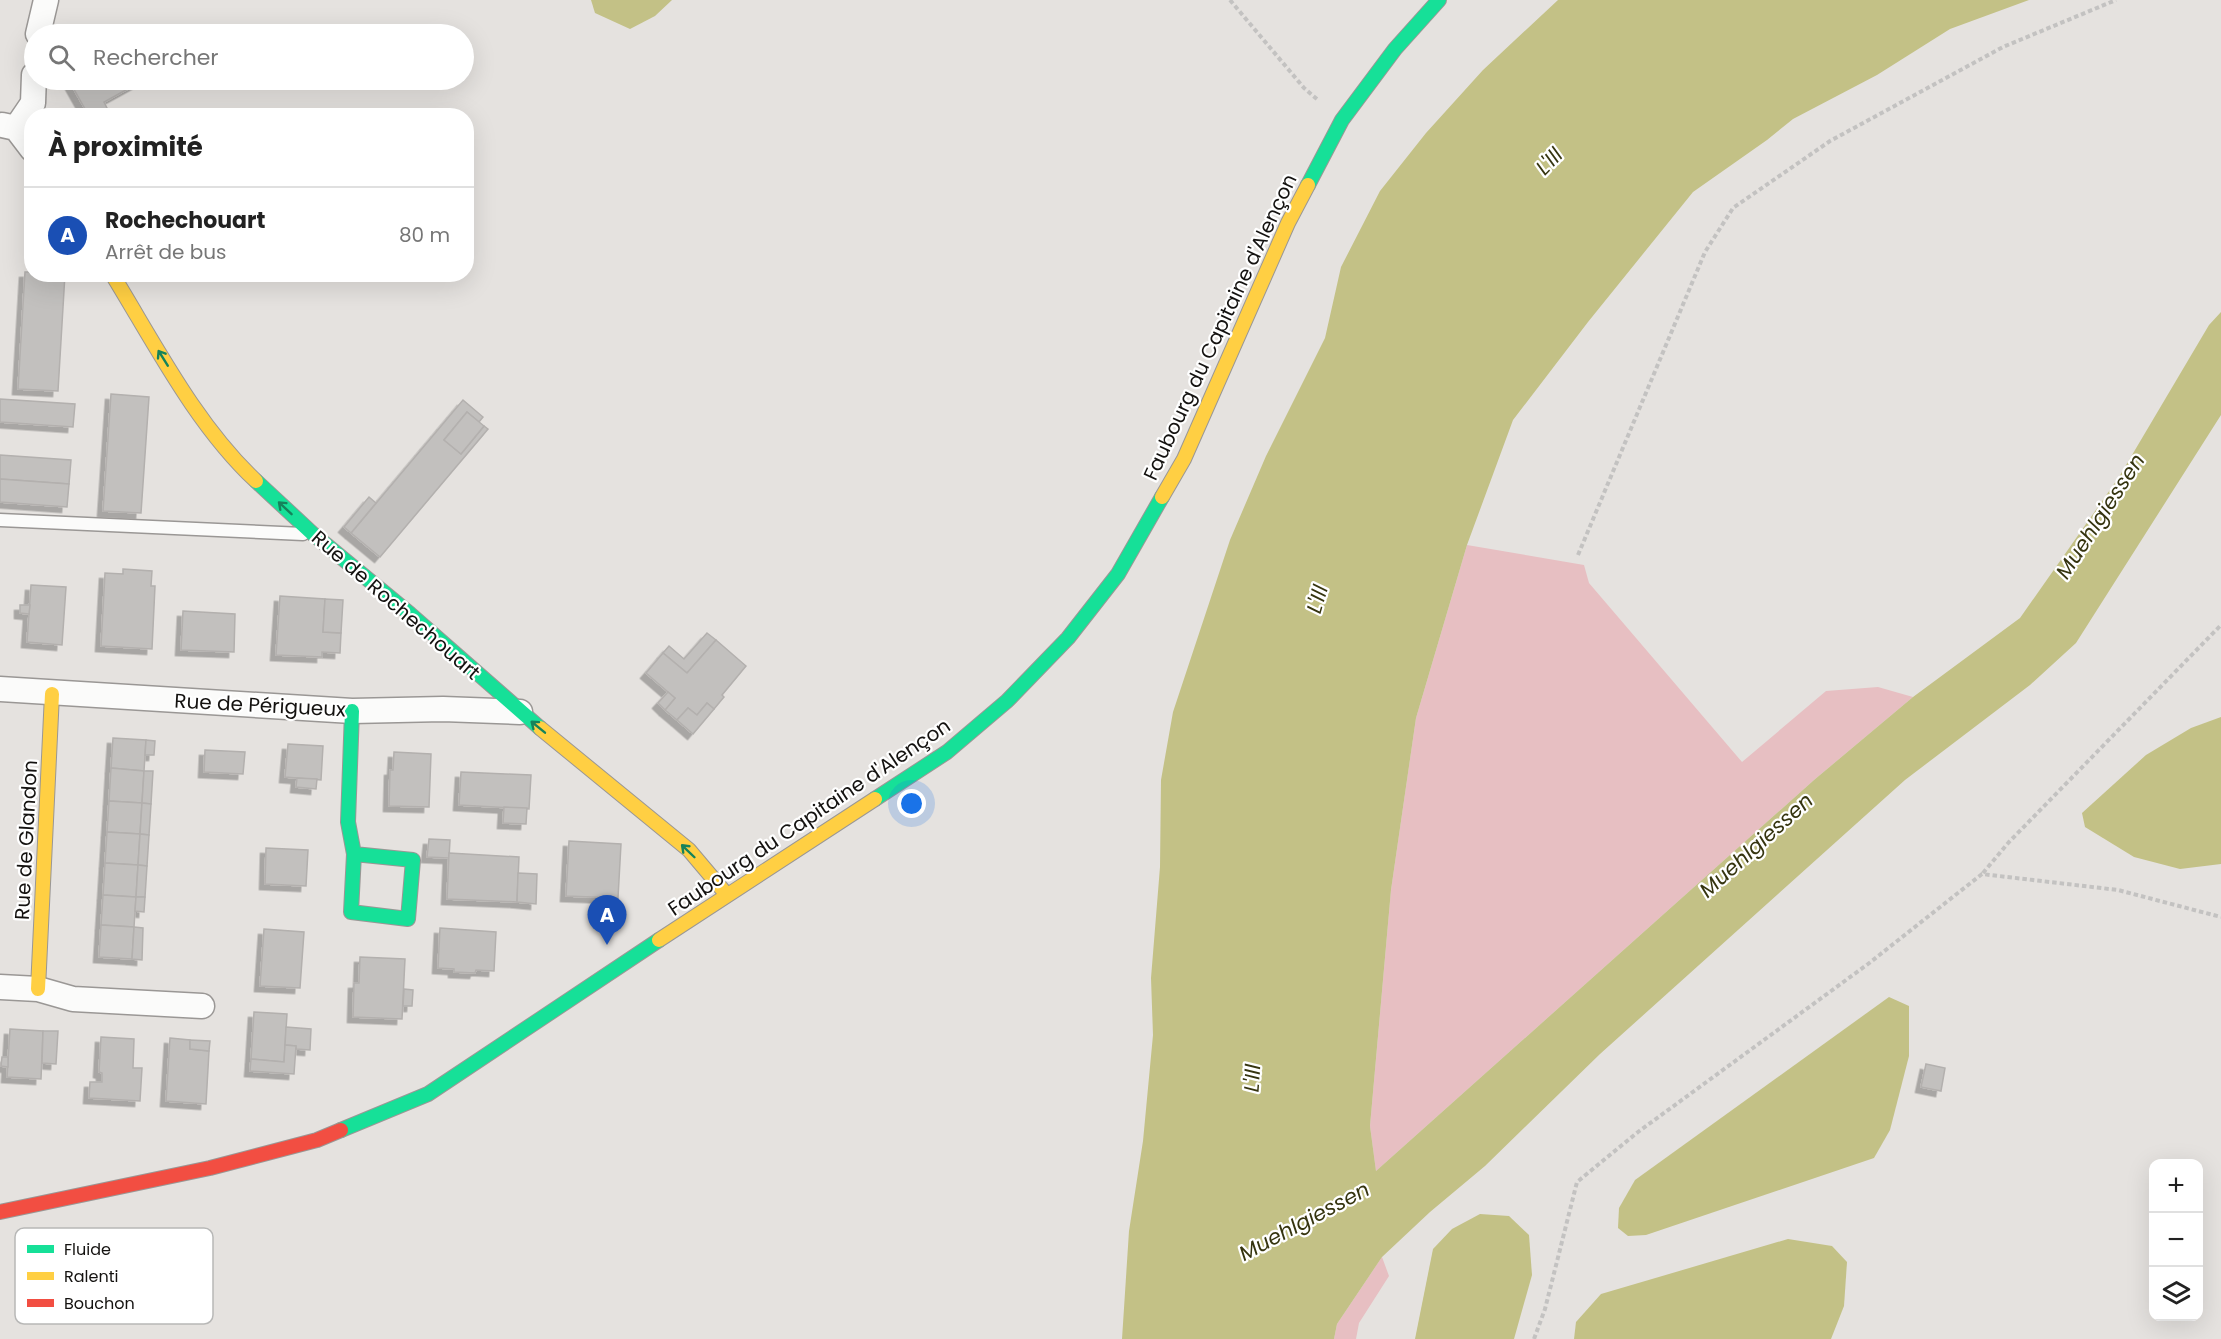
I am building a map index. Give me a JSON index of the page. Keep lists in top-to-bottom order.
{
  "streets": {
    "main road": ["Faubourg du Capitaine d'Alençon", "Rue de Rochechouart", "Rue de Glandon"],
    "street": ["Rue de Périgueux"]
  },
  "crossings": [
    ["Faubourg du Capitaine d'Alençon", "Rue de Rochechouart"],
    ["Rue de Rochechouart", "Rue de Périgueux"],
    ["Rue de Périgueux", "Rue de Glandon"]
  ],
  "one_way": ["Rue de Rochechouart"],
  "water": ["L'Ill", "Muehlgiessen"],
  "legend": ["Fluide", "Ralenti", "Bouchon"],
  "page": {
    "search": "Rechercher",
    "heading": "À proximité",
    "list": [
      {
        "mark": "A",
        "name": "Rochechouart",
        "note": "Arrêt de bus",
        "value": "80 m"
      }
    ],
    "pins": "A",
    "map_buttons": ["+", "−"]
  }
}
